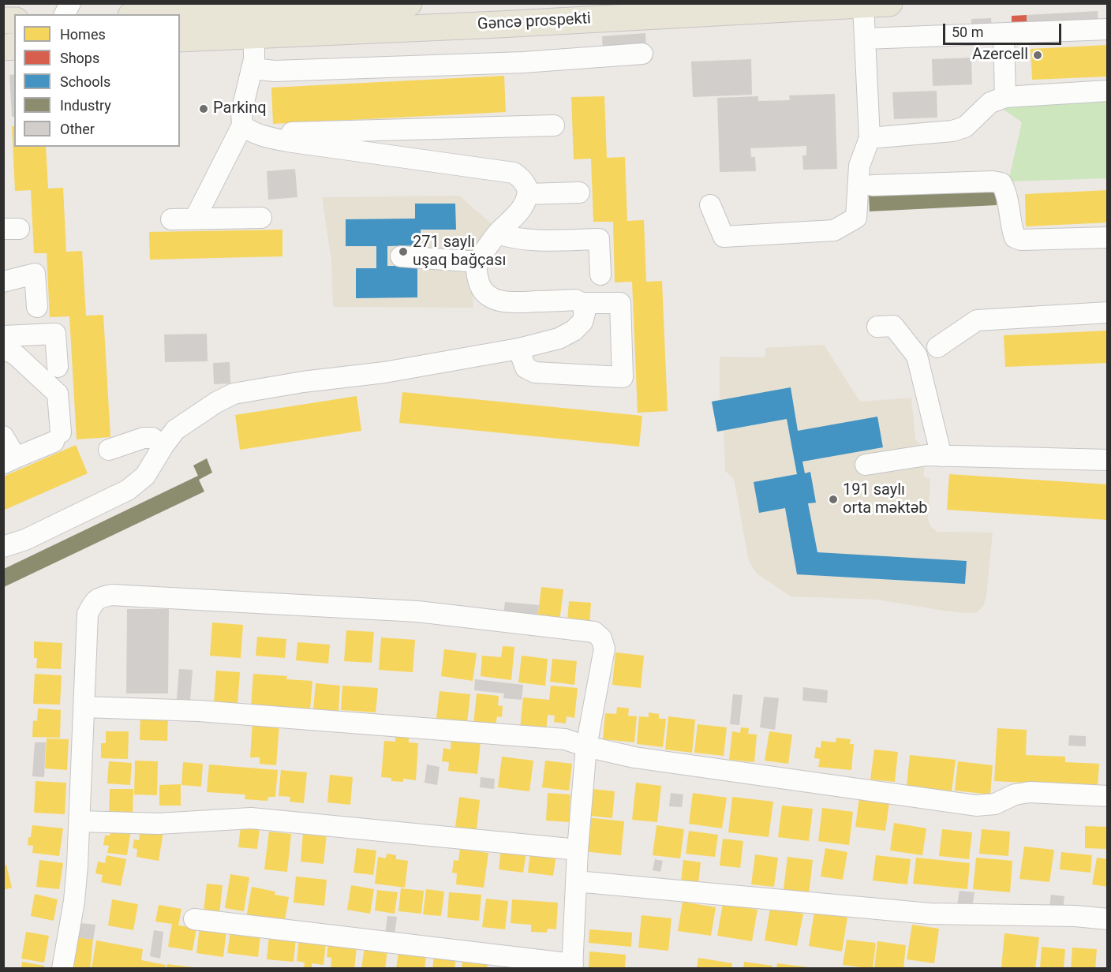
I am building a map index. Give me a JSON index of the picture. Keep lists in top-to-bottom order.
{
  "streets": {
    "main road": ["Gəncə prospekti"]
  },
  "places": [
    "Azercell",
    "Parkinq",
    "271 saylı uşaq bağçası",
    "191 saylı orta məktəb"
  ],
  "legend": [
    "Homes",
    "Shops",
    "Schools",
    "Industry",
    "Other"
  ],
  "scale_bar": "50 m"
}
